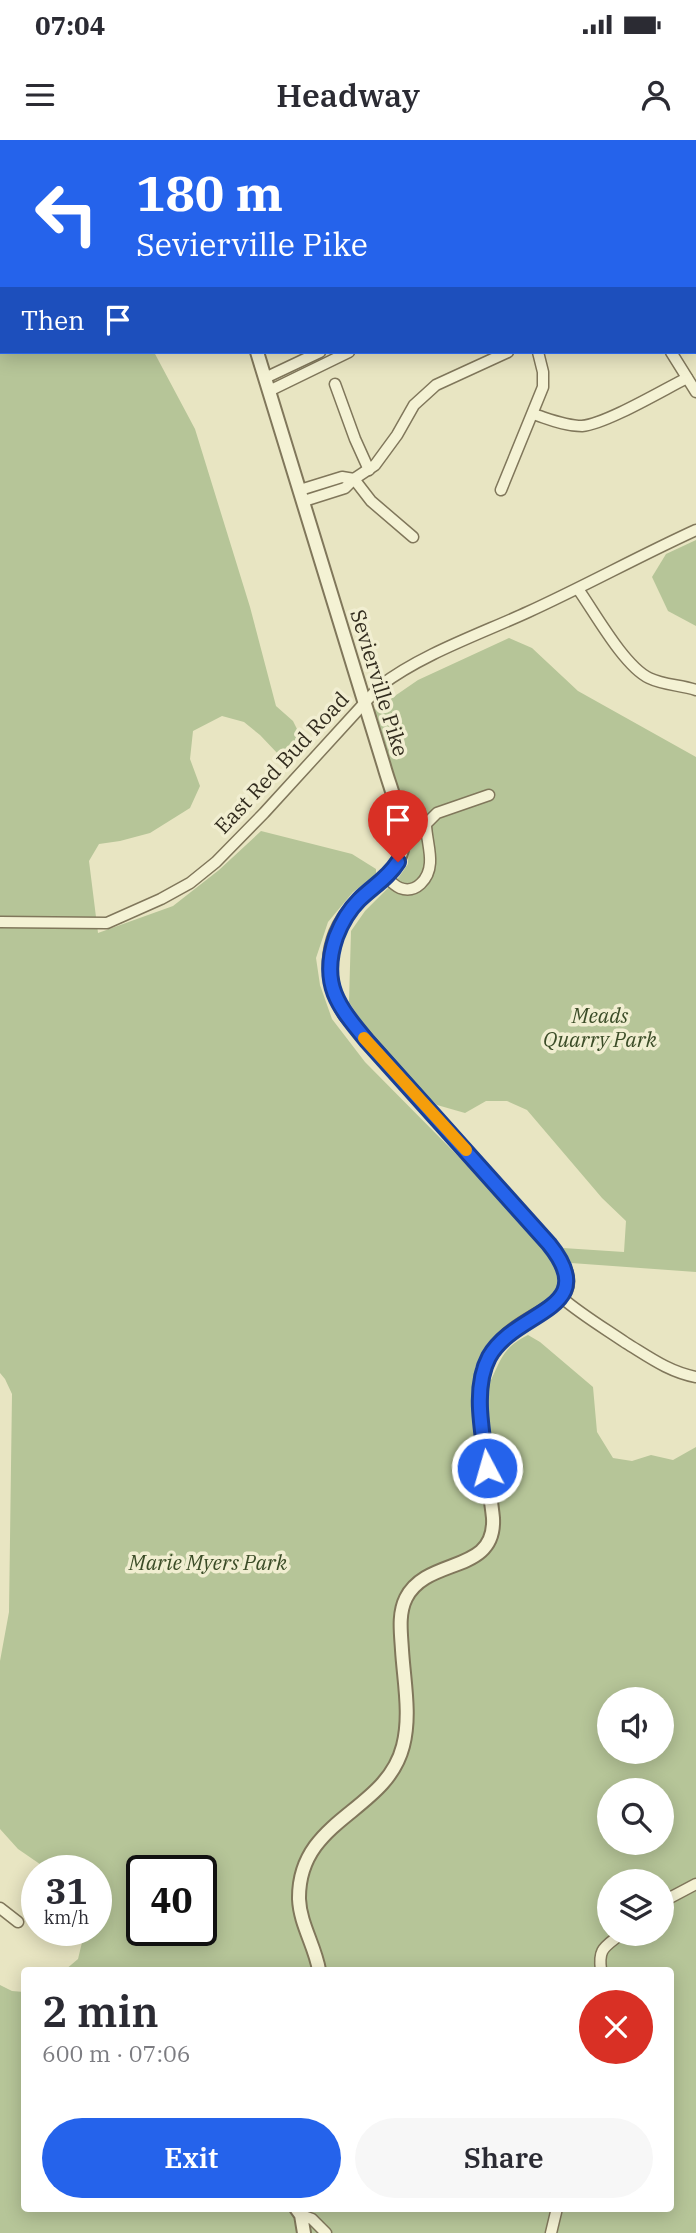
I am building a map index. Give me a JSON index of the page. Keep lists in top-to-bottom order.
{
  "streets": {
    "street": ["Sevierville Pike", "East Red Bud Road"]
  },
  "crossings": [
    ["Sevierville Pike", "East Red Bud Road"]
  ],
  "parks": ["Meads Quarry Park", "Marie Myers Park"],
  "page": {
    "status": "07:04",
    "header": "Headway",
    "turn": ["180 m", "Sevierville Pike"],
    "then": "Then",
    "speed": "31 km/h",
    "limit": "40",
    "heading": ["2 min", "600 m · 07:06"],
    "buttons": ["Exit", "Share"]
  }
}
